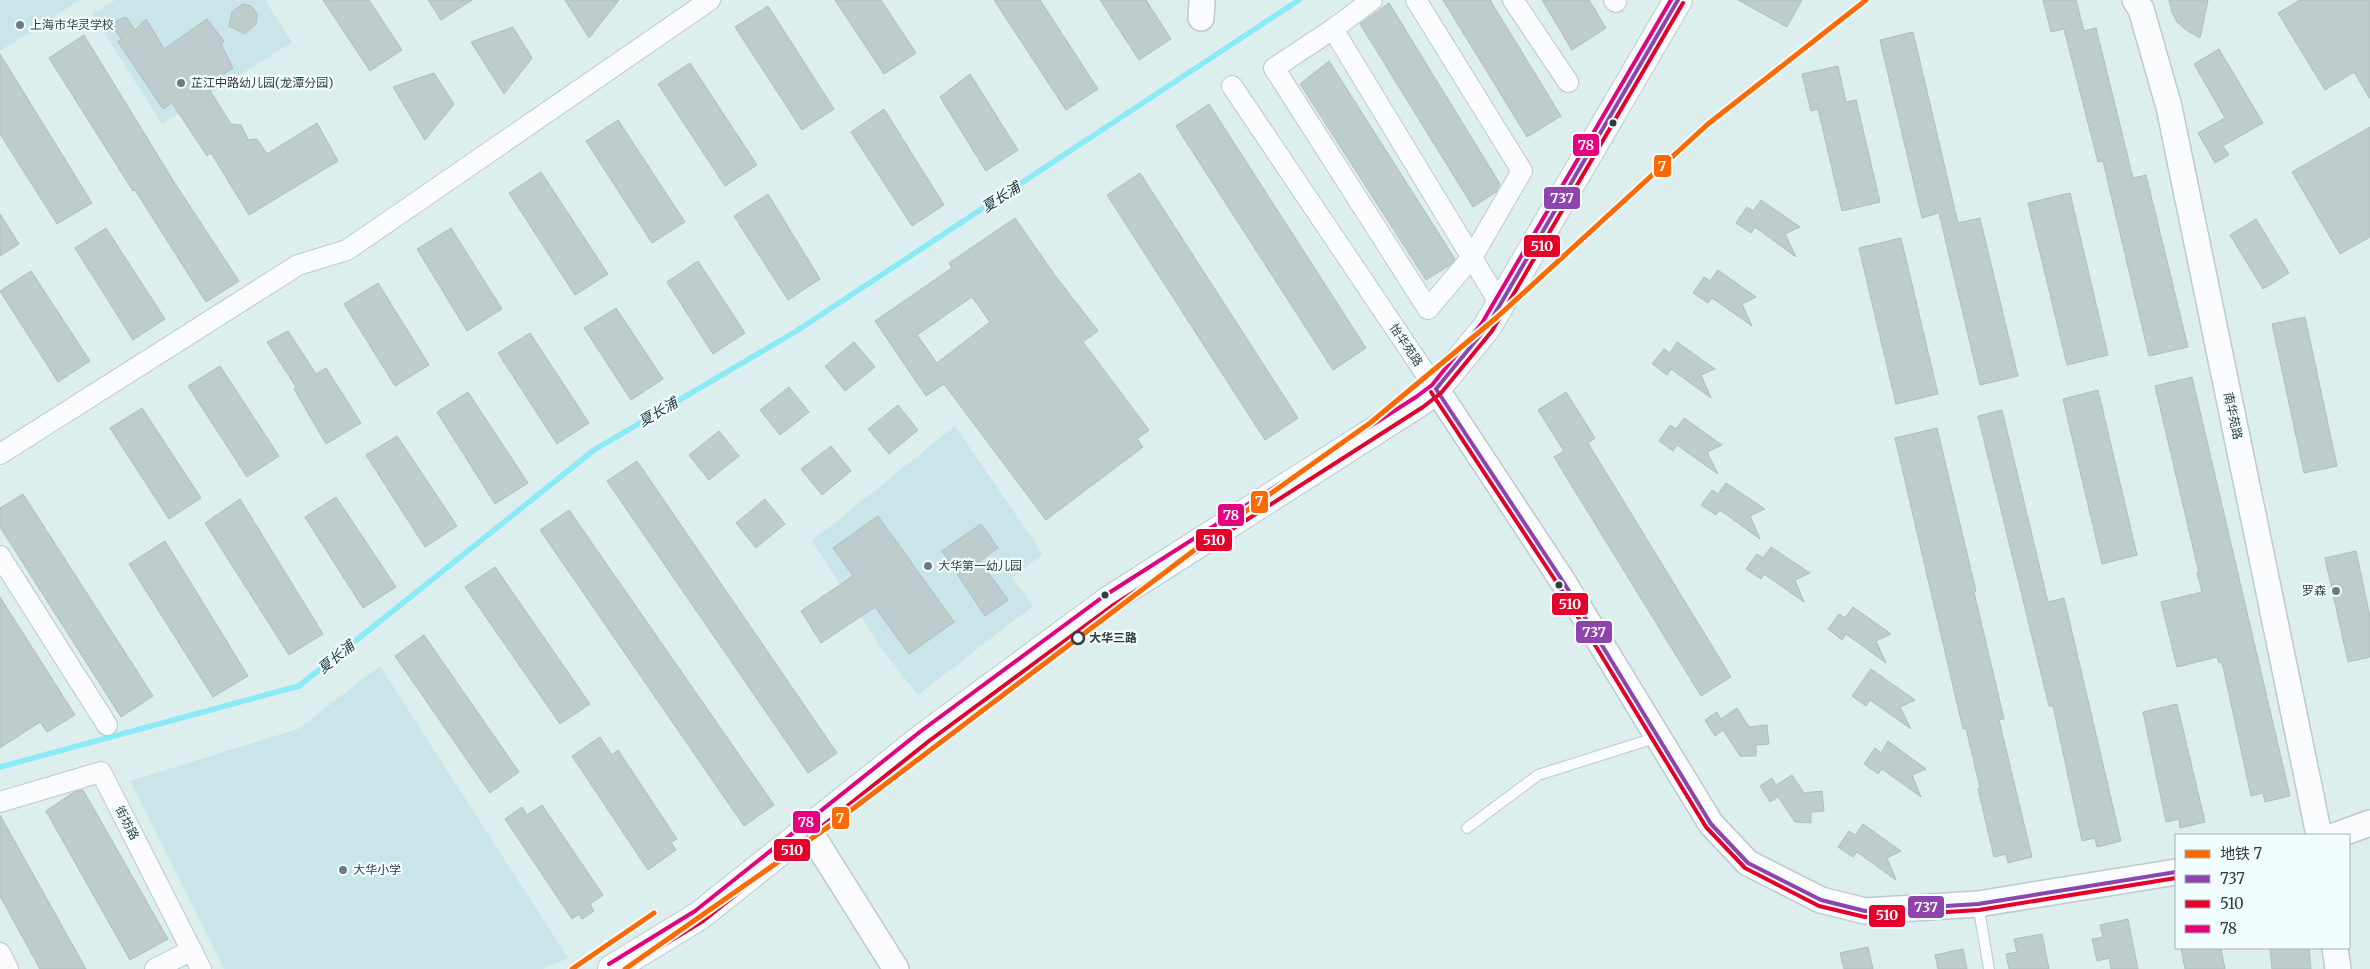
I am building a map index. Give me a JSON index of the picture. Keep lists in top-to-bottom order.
{
  "streets": {
    "street": ["怡华苑路", "南华苑路", "街坊路"]
  },
  "water": ["夏长浦"],
  "places": [
    "上海市华灵学校",
    "芷江中路幼儿园(龙潭分园)",
    "大华第一幼儿园",
    "罗森",
    "大华三路",
    "大华小学"
  ],
  "lines": [
    "metro line 7",
    "transit line 737",
    "transit line 78",
    "transit line 510"
  ],
  "legend": [
    "地铁 7",
    "737",
    "510",
    "78"
  ]
}
